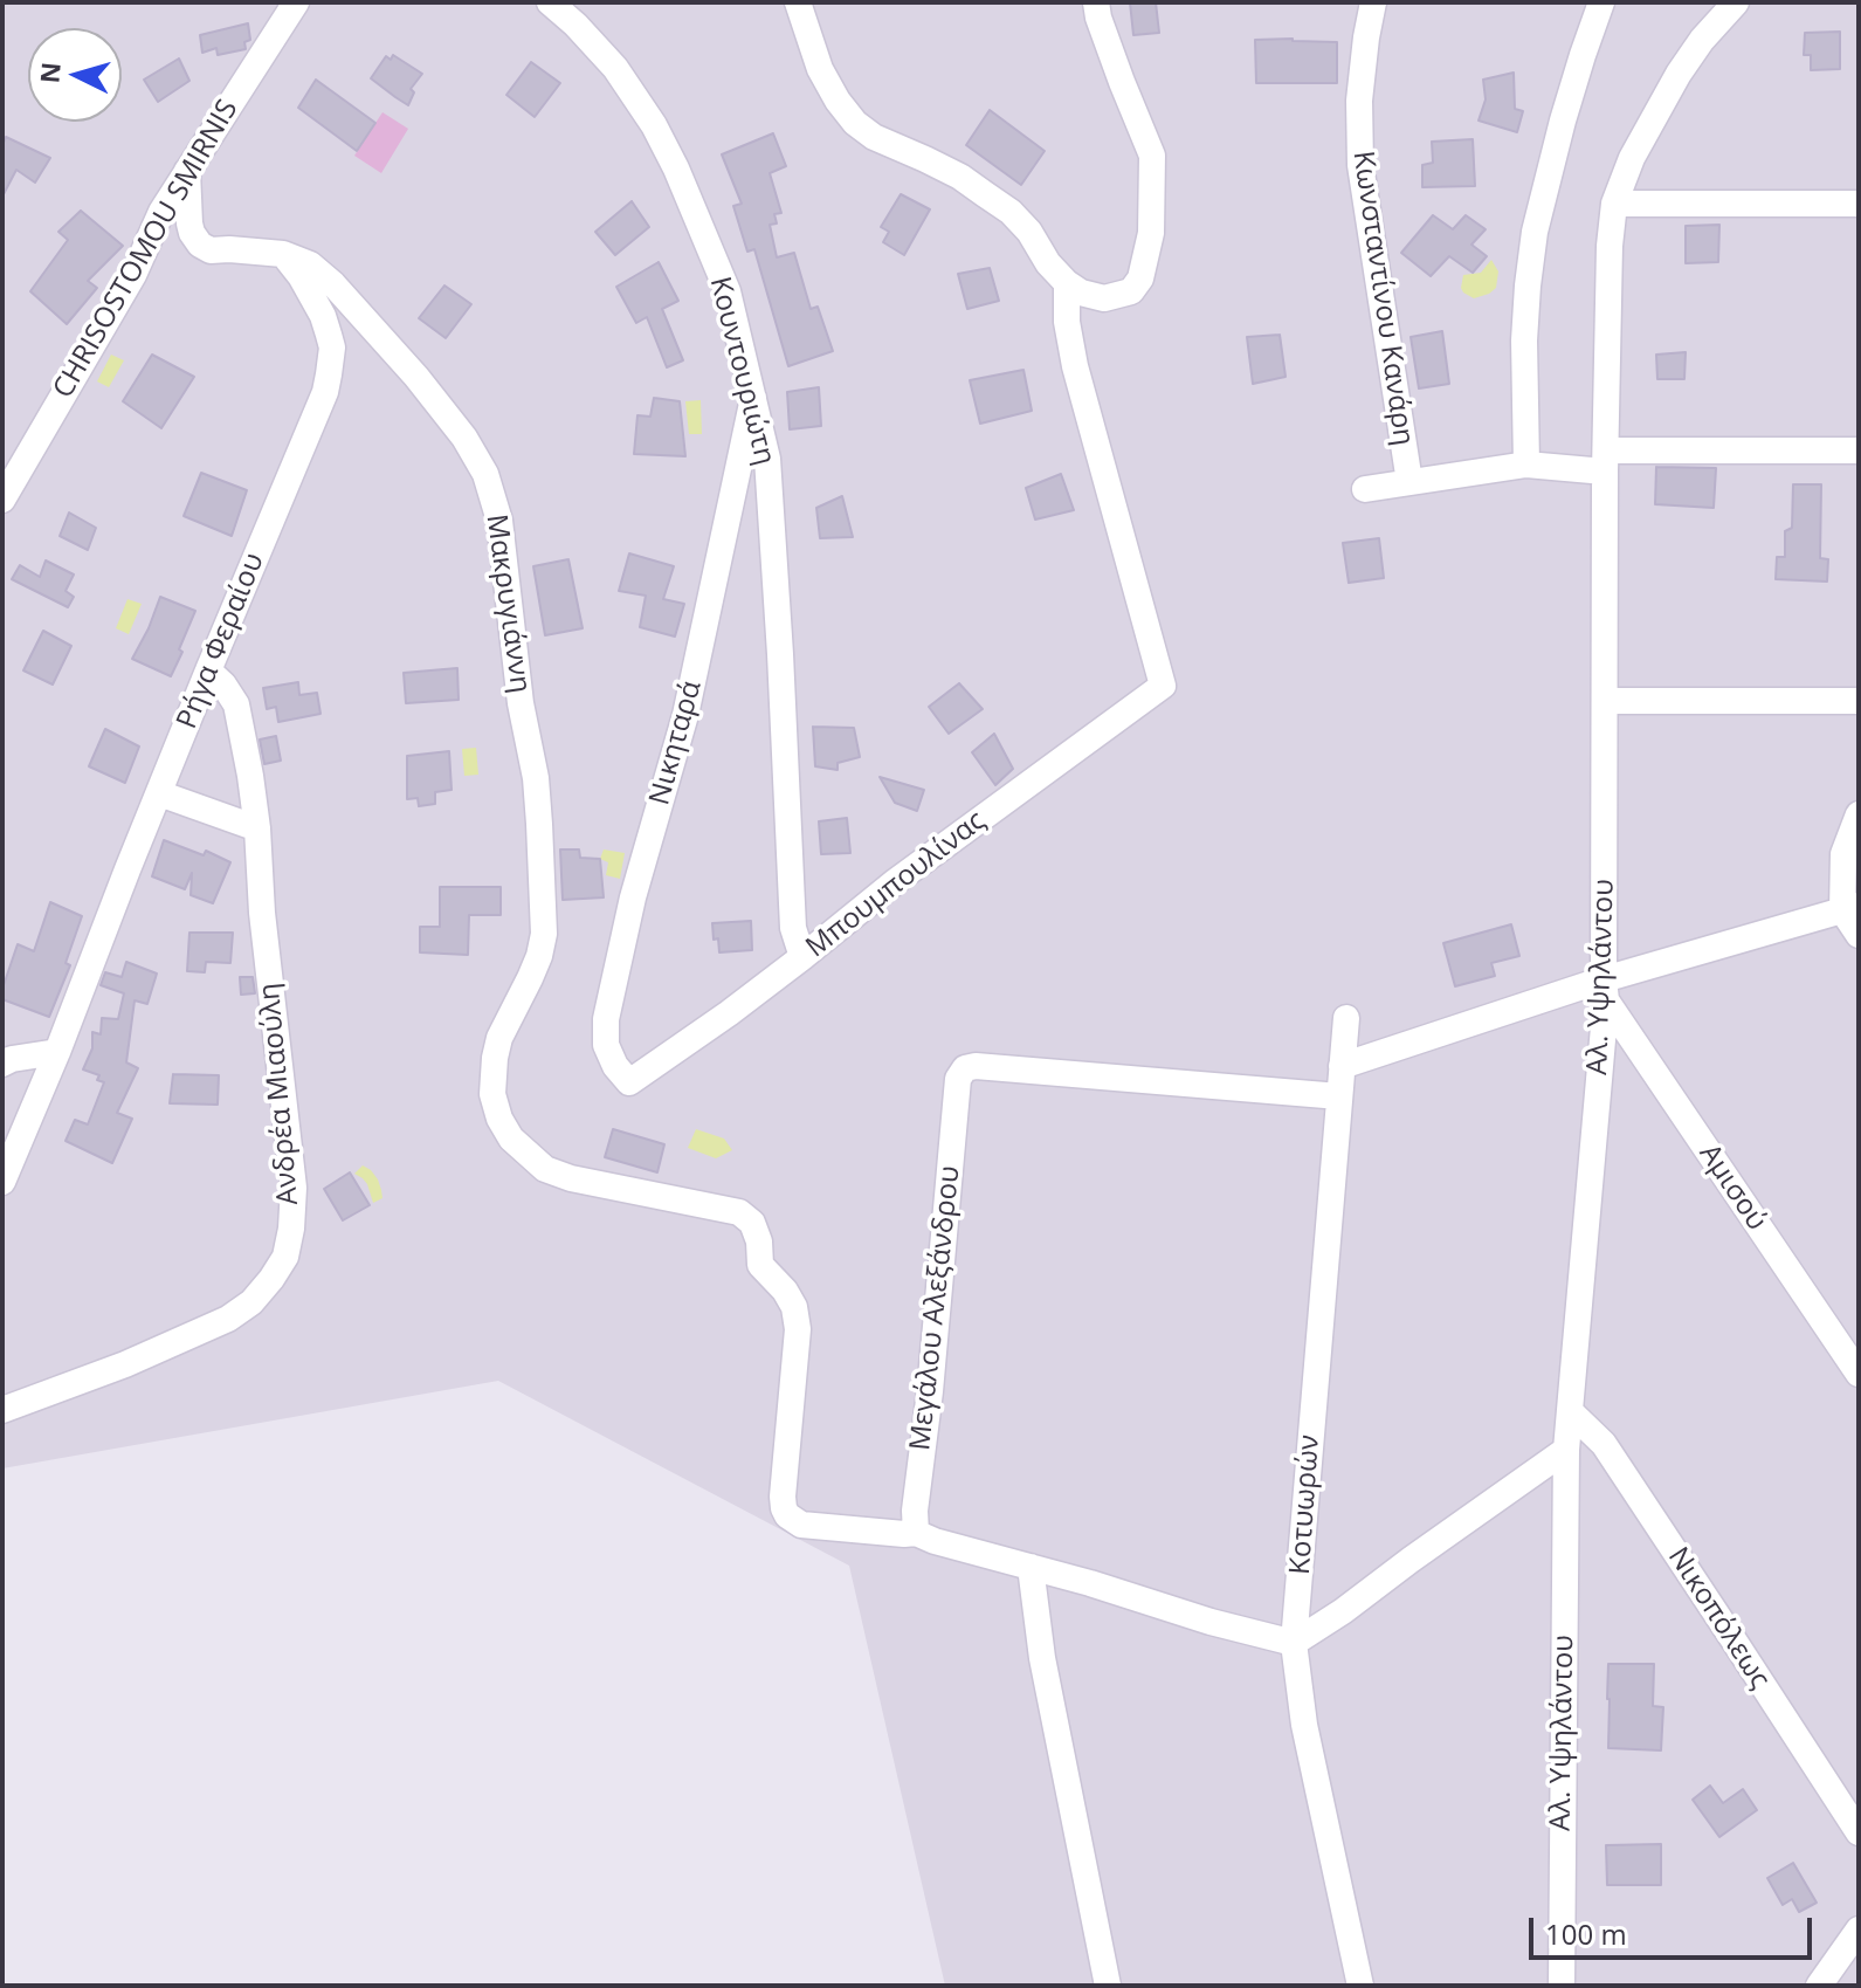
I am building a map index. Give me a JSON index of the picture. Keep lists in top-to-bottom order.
{
  "streets": {
    "street": [
      "CHRISOSTOMOU SMIRNIS",
      "Κωνσταντίνου Κανάρη",
      "Κουντουριώτη",
      "Μακρυγιάννη",
      "Ρήγα Φεραίου",
      "Νικηταρά",
      "Μπουμπουλίνας",
      "Αλ. Υψηλάντου",
      "Ανδρέα Μιαούλη",
      "Αμισού",
      "Μεγάλου Αλεξάνδρου",
      "Κοτυωρών",
      "Νικοπόλεως"
    ]
  },
  "crossings": [
    ["Κουντουριώτη", "Νικηταρά"],
    ["Κουντουριώτη", "Μπουμπουλίνας"],
    ["Μακρυγιάννη", "Ρήγα Φεραίου"],
    ["Μακρυγιάννη", "Μεγάλου Αλεξάνδρου"],
    ["Ρήγα Φεραίου", "Ανδρέα Μιαούλη"],
    ["Νικηταρά", "Μπουμπουλίνας"],
    ["Αλ. Υψηλάντου", "Αμισού"],
    ["Αλ. Υψηλάντου", "Νικοπόλεως"],
    ["Μεγάλου Αλεξάνδρου", "Κοτυωρών"]
  ],
  "scale_bar": "100 m",
  "north": "left"
}
